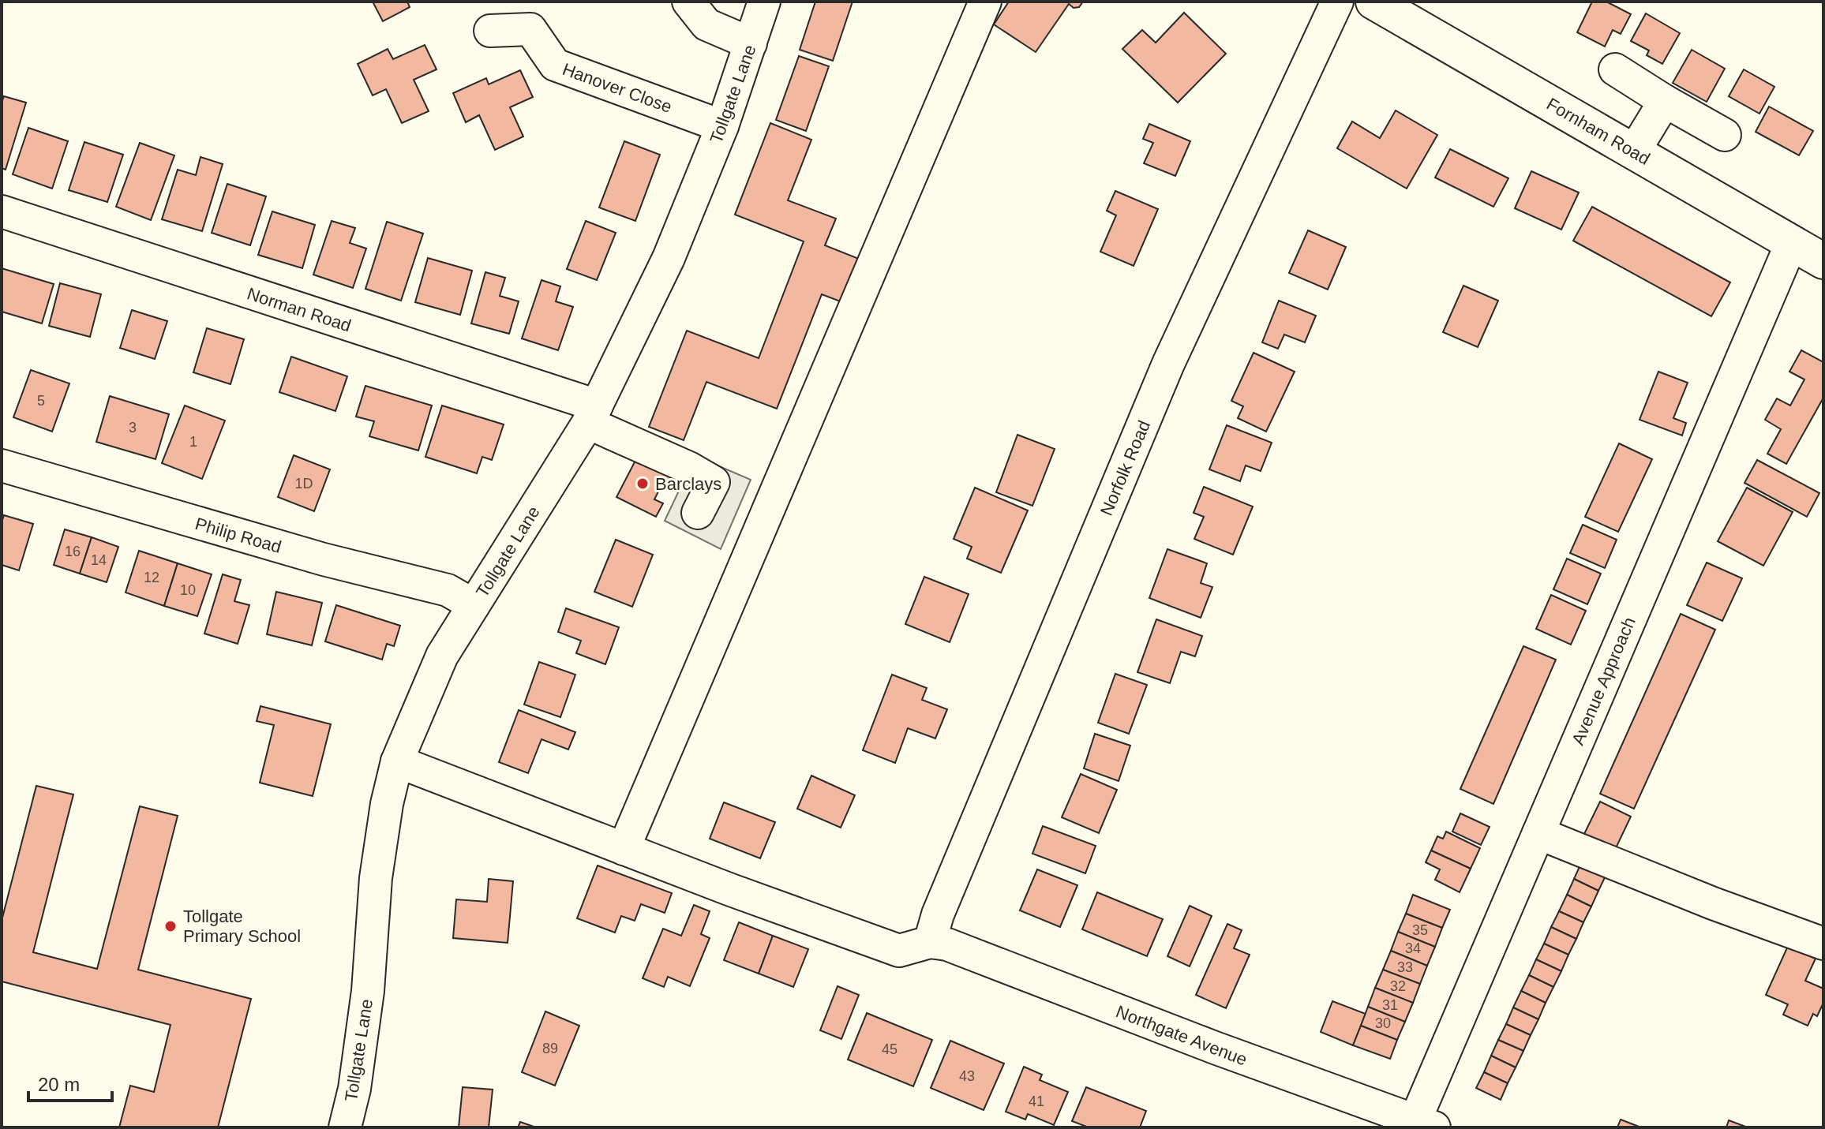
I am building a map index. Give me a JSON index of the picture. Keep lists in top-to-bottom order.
{
  "streets": {
    "main road": ["Fornham Road"],
    "street": [
      "Hanover Close",
      "Tollgate Lane",
      "Norman Road",
      "Norfolk Road",
      "Philip Road",
      "Avenue Approach",
      "Northgate Avenue"
    ]
  },
  "crossings": [
    ["Hanover Close", "Tollgate Lane"],
    ["Tollgate Lane", "Norman Road"],
    ["Tollgate Lane", "Philip Road"],
    ["Fornham Road", "Avenue Approach"],
    ["Norfolk Road", "Northgate Avenue"],
    ["Avenue Approach", "Northgate Avenue"]
  ],
  "places": ["Barclays", "Tollgate Primary School"],
  "house_numbers": [
    "5",
    "3",
    "1",
    "1D",
    "16",
    "14",
    "12",
    "10",
    "35",
    "34",
    "33",
    "32",
    "31",
    "30",
    "89",
    "45",
    "43",
    "41"
  ],
  "scale_bar": "20 m"
}
